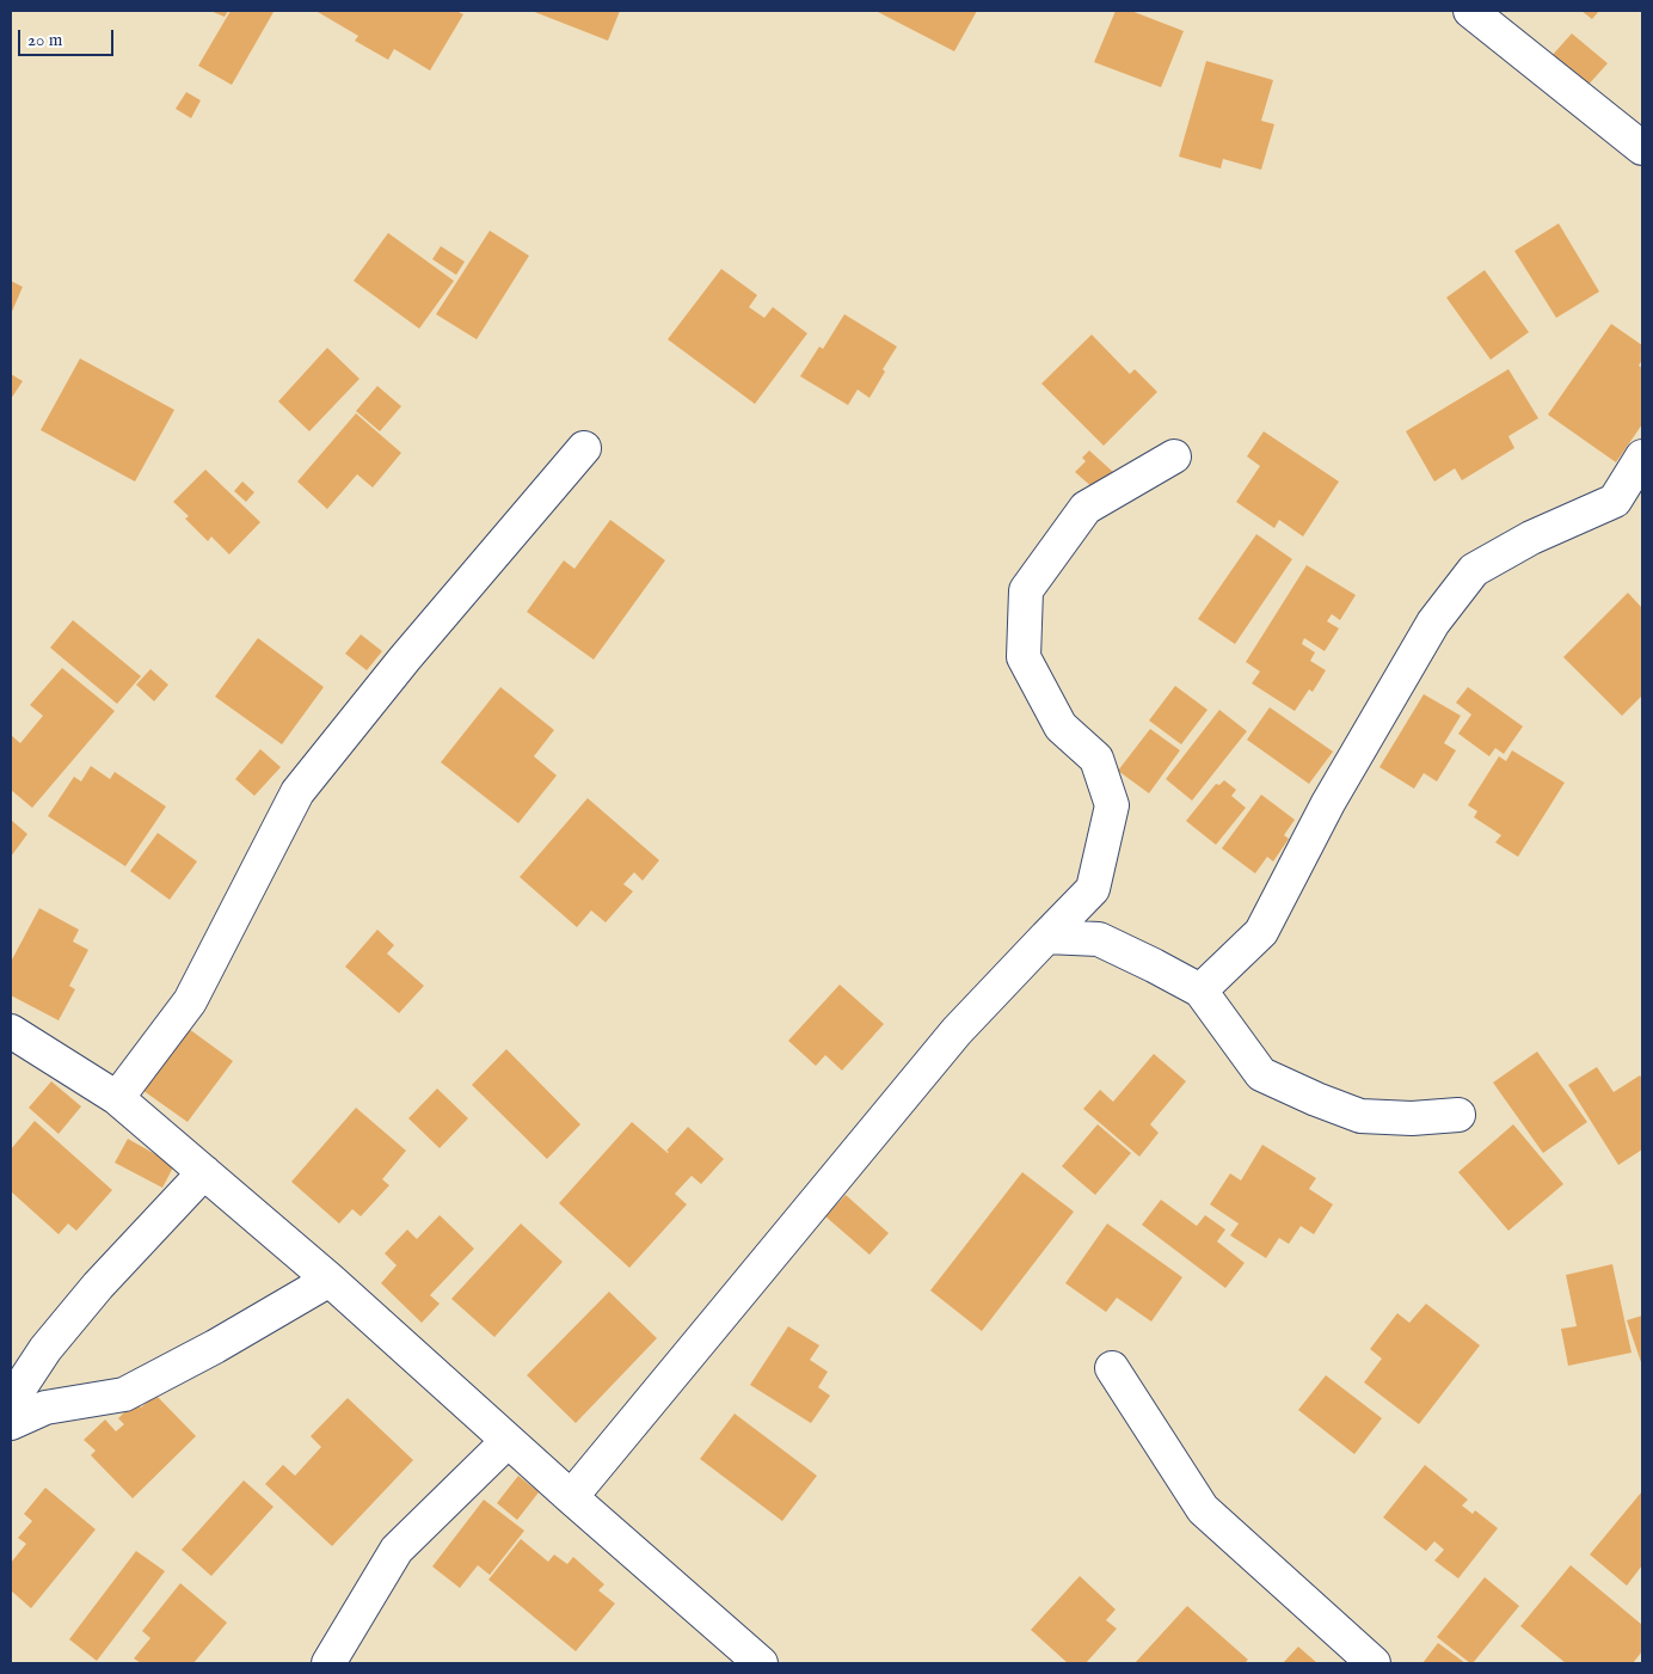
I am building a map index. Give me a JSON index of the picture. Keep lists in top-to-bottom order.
{
  "scale_bar": "20 m"
}
